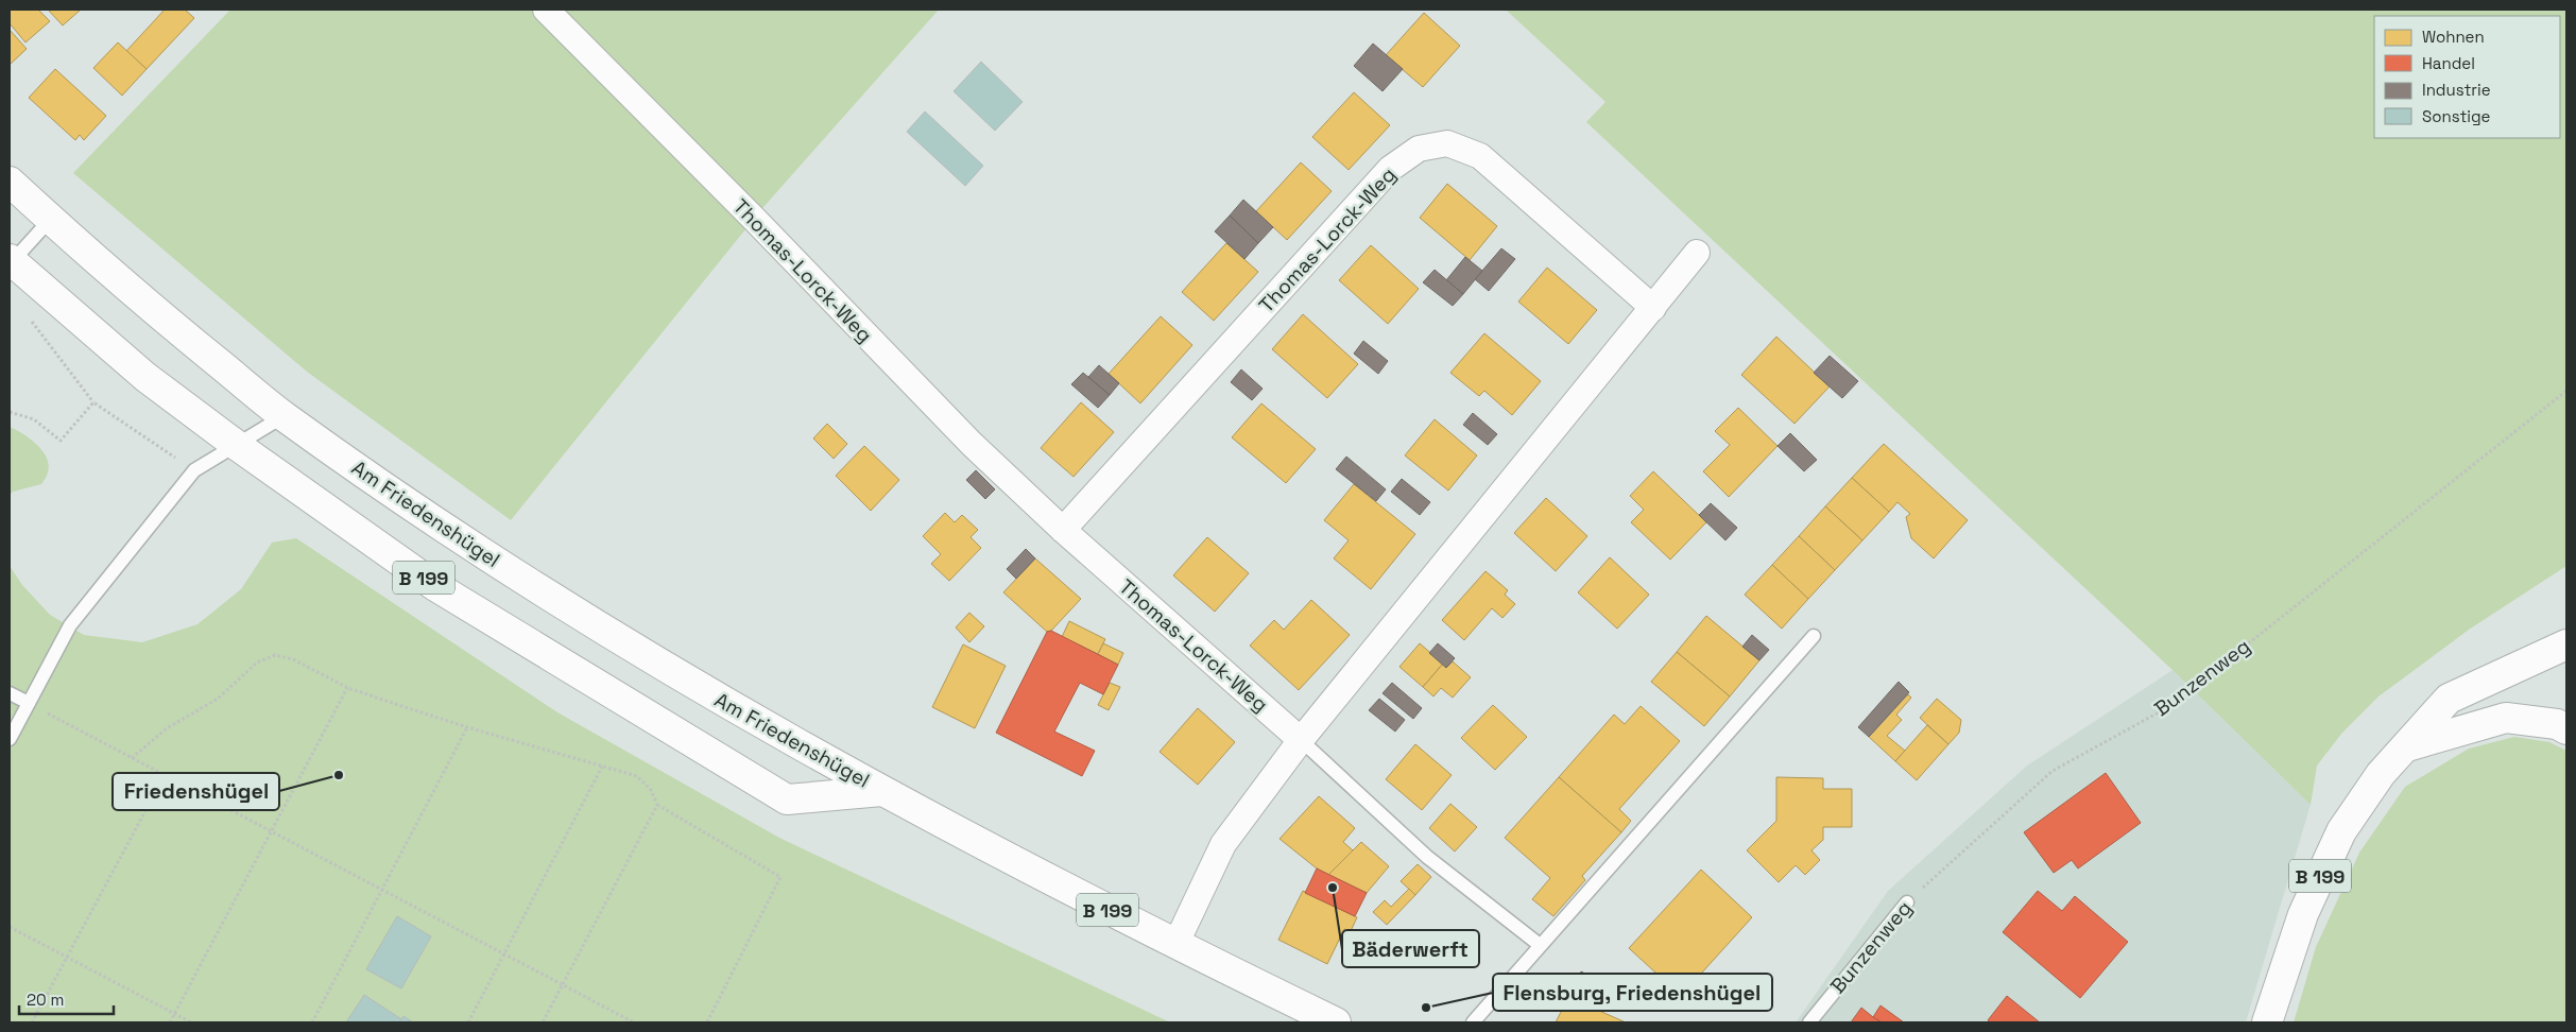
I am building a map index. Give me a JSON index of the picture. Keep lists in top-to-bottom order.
{
  "streets": {
    "main road": ["Am Friedenshügel", "B 199"],
    "street": ["Thomas-Lorck-Weg"],
    "lane": ["Bunzenweg"]
  },
  "places": ["Friedenshügel", "Bäderwerft", "Flensburg, Friedenshügel"],
  "legend": [
    "Wohnen",
    "Handel",
    "Industrie",
    "Sonstige"
  ],
  "scale_bar": "20 m"
}
